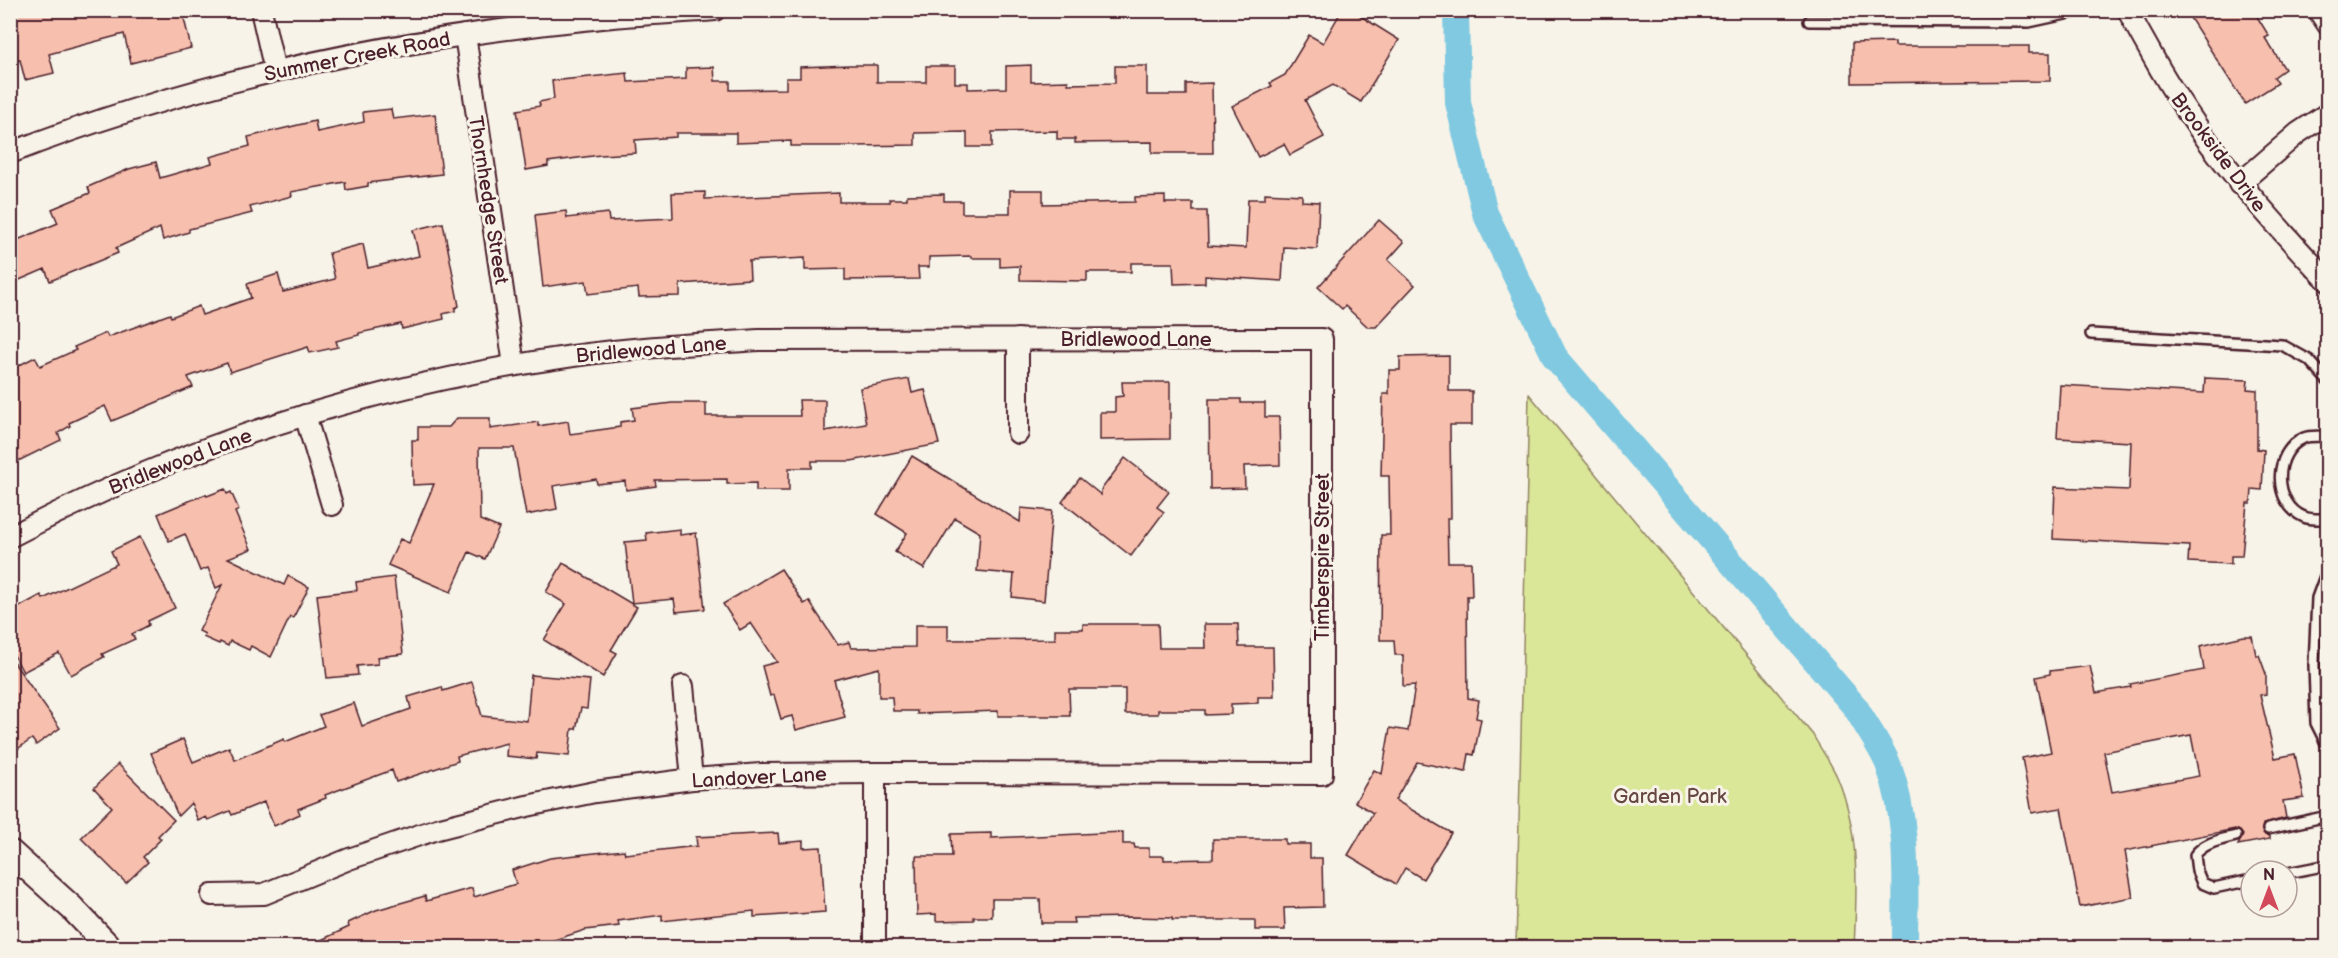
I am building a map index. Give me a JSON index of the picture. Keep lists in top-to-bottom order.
{
  "streets": {
    "street": [
      "Summer Creek Road",
      "Brookside Drive",
      "Thornhedge Street",
      "Bridlewood Lane",
      "Timberspire Street",
      "Landover Lane"
    ]
  },
  "crossings": [
    ["Summer Creek Road", "Thornhedge Street"],
    ["Thornhedge Street", "Bridlewood Lane"],
    ["Bridlewood Lane", "Timberspire Street"],
    ["Timberspire Street", "Landover Lane"]
  ],
  "parks": ["Garden Park"],
  "north": "top"
}
